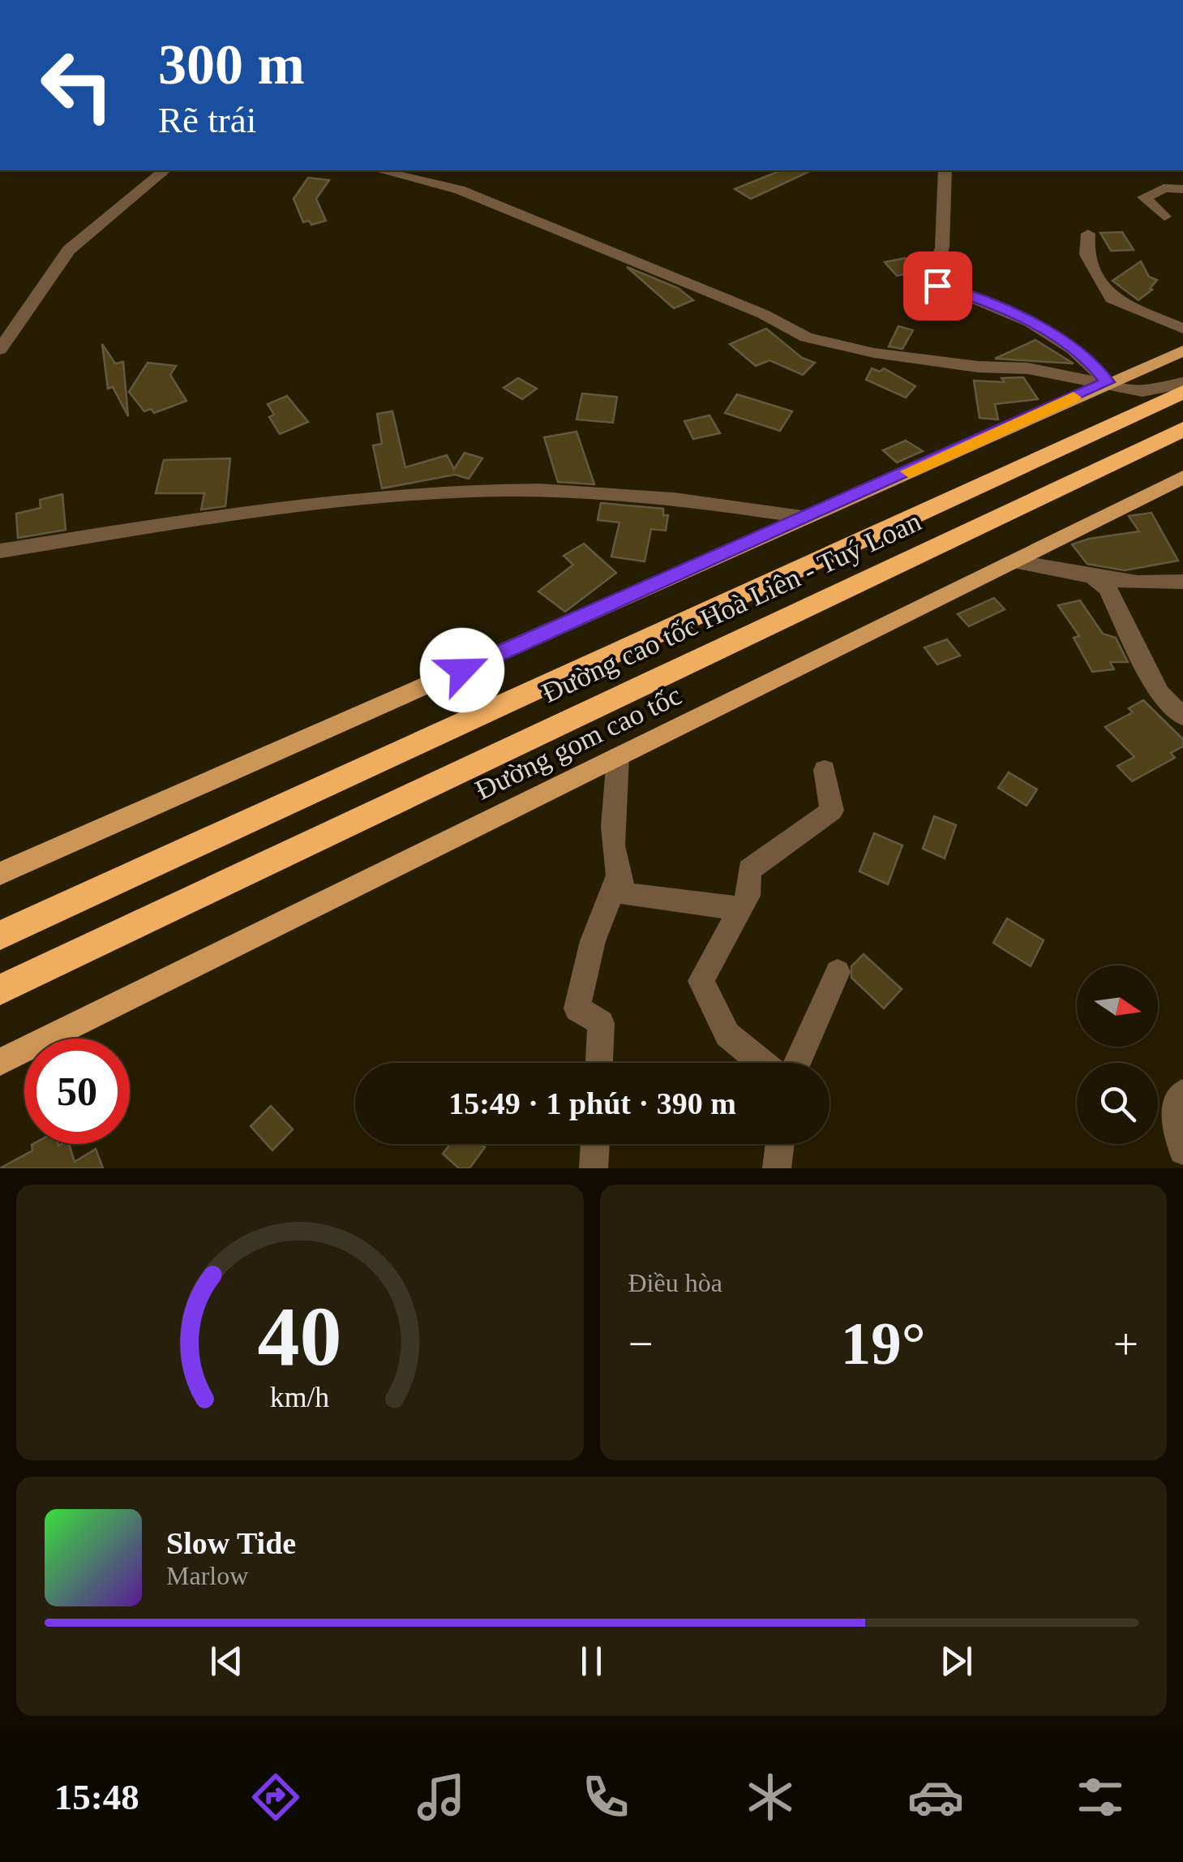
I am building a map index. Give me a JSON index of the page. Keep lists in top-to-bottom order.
{
  "streets": {
    "highway": ["Đường cao tốc Hoà Liên - Tuý Loan"],
    "main road": ["Đường gom cao tốc"]
  },
  "north": "right",
  "page": {
    "turn": ["300 m", "Rẽ trái"],
    "limit": "50",
    "trip": "15:49 · 1 phút · 390 m",
    "tile": "Điều hòa",
    "heat": ["−", "19°", "+"],
    "song": ["Slow Tide", "Marlow"],
    "tabs": "15:48",
    "gauge": ["40", "km/h"]
  }
}
